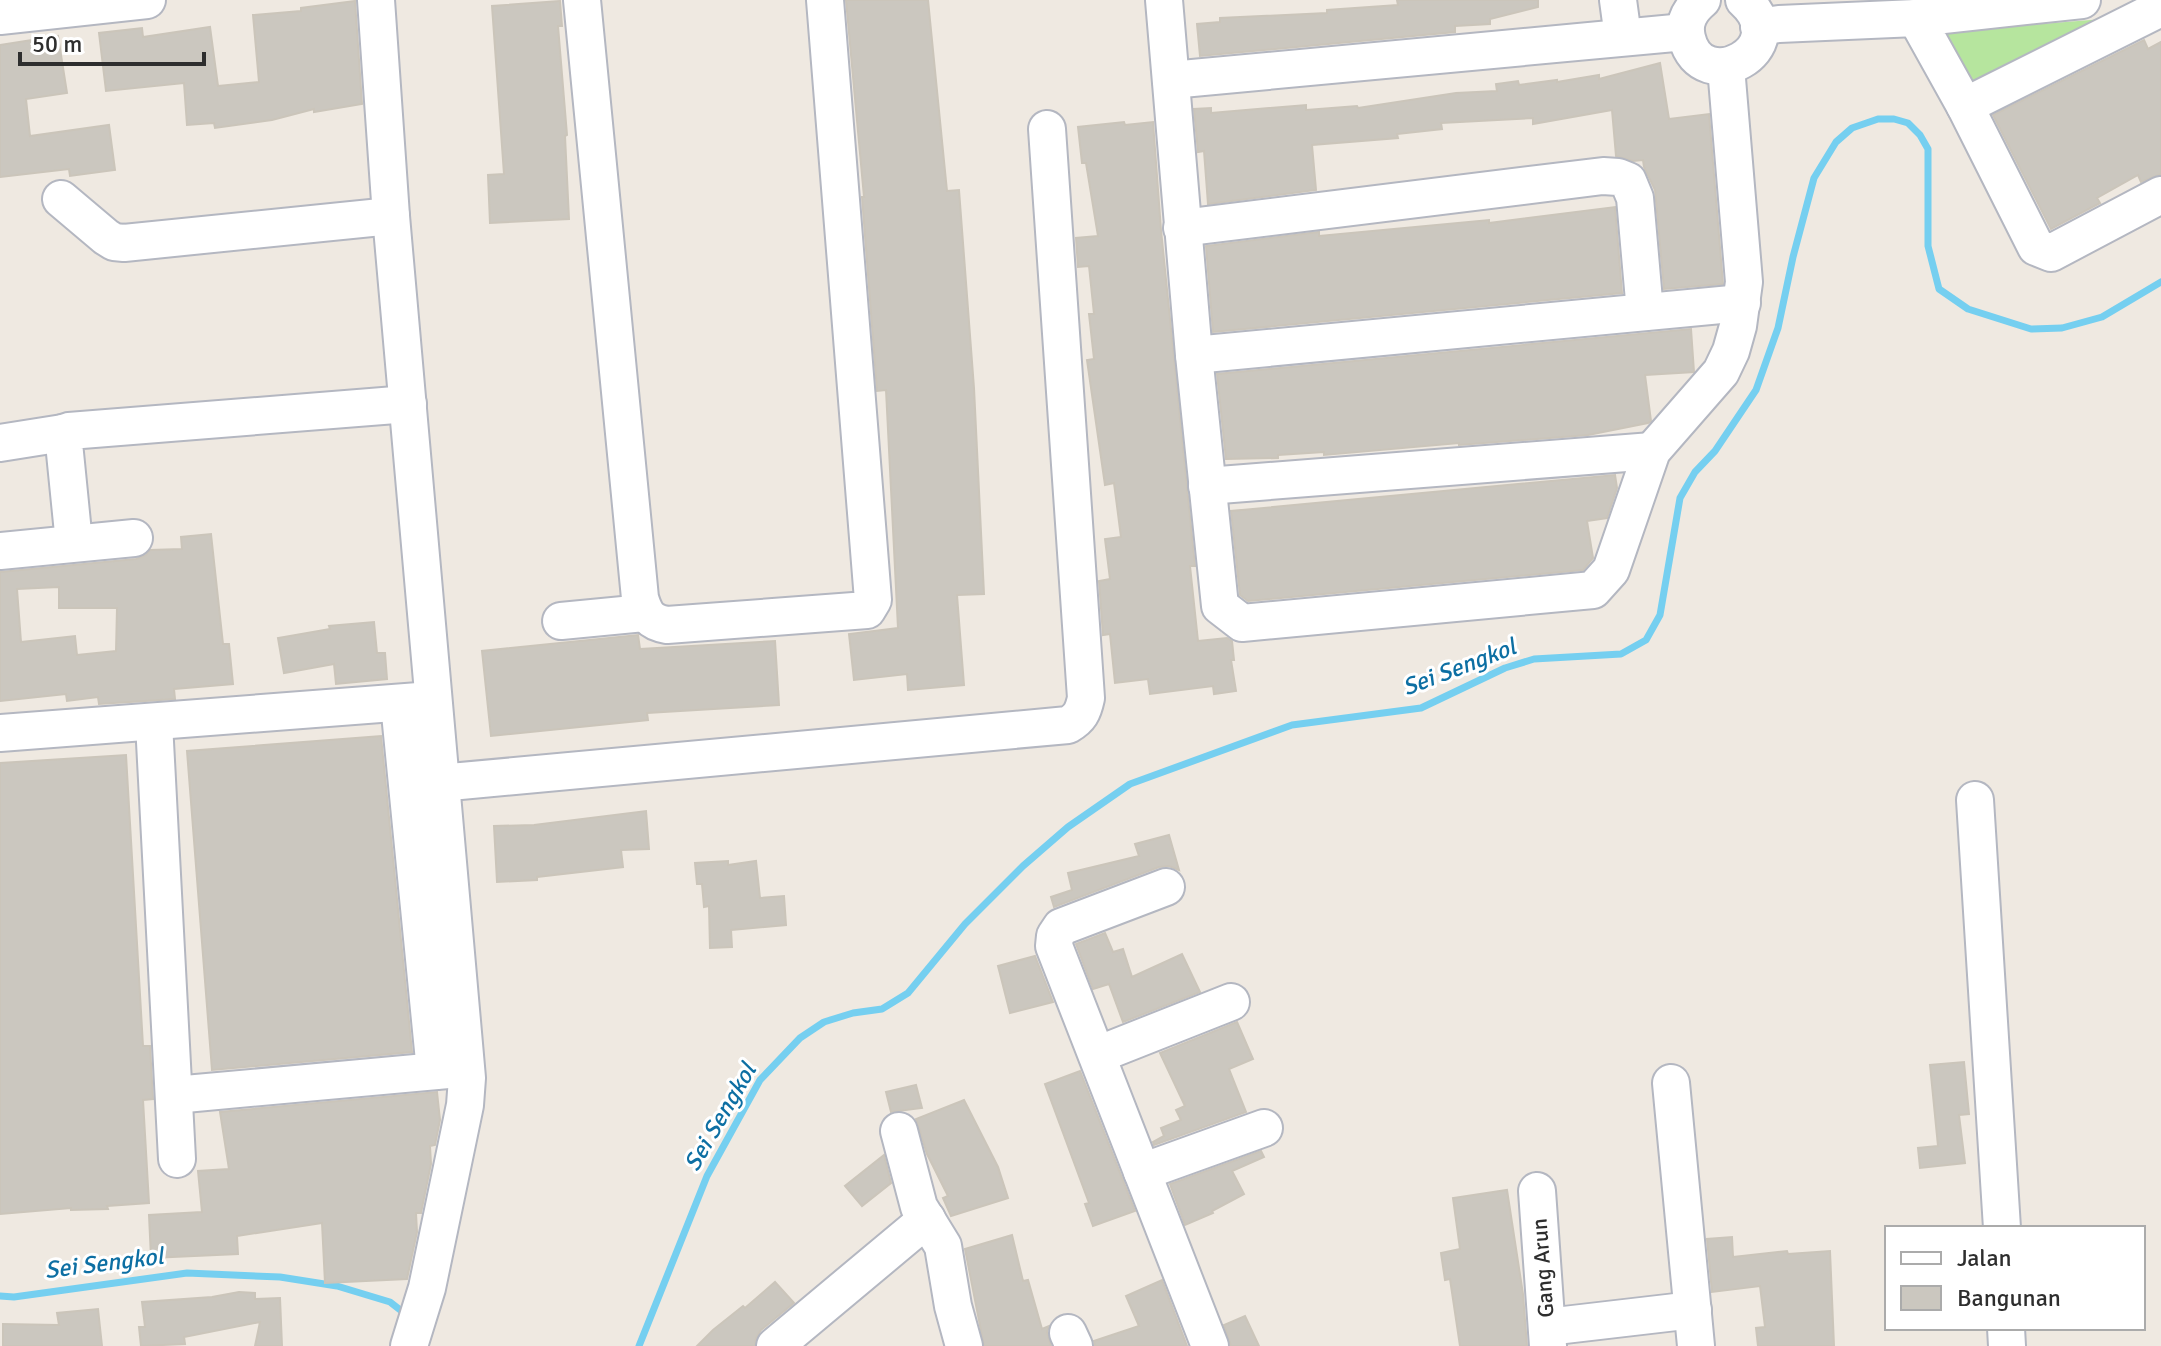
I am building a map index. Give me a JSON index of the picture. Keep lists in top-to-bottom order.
{
  "streets": {
    "street": ["Gang Arun"]
  },
  "water": ["Sei Sengkol"],
  "legend": ["Jalan", "Bangunan"],
  "scale_bar": "50 m"
}
